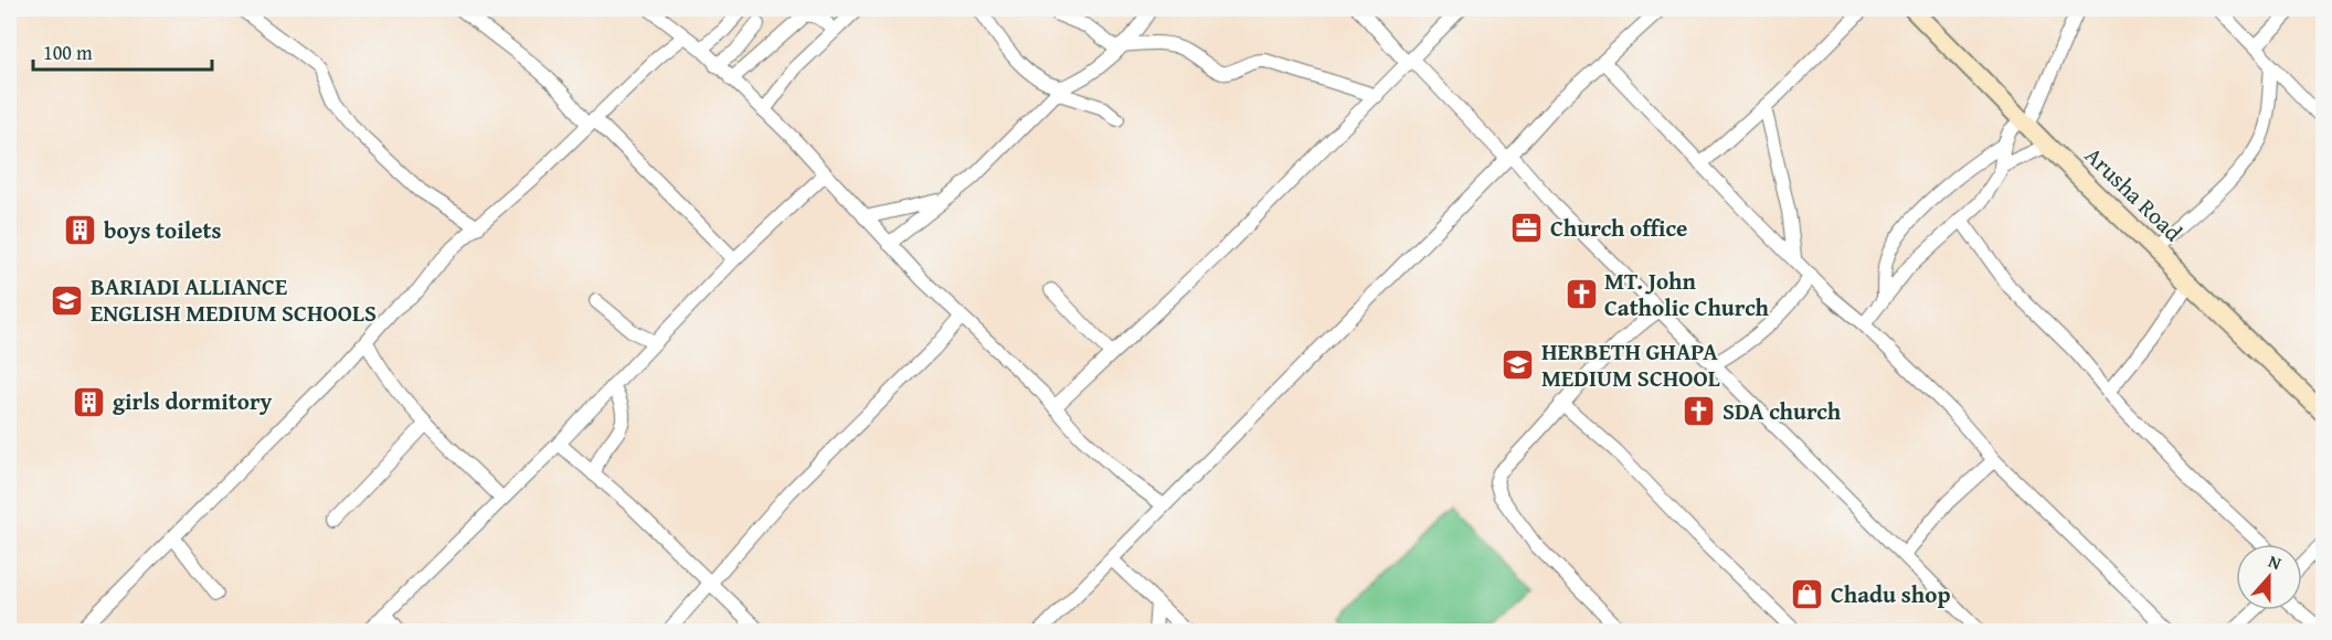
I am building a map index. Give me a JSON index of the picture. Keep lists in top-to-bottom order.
{
  "streets": {
    "main road": ["Arusha Road"]
  },
  "places": {
    "office": ["Church office"],
    "building": ["boys toilets", "girls dormitory"],
    "church": ["MT. John Catholic Church", "SDA church"],
    "school or university": ["BARIADI ALLIANCE ENGLISH MEDIUM SCHOOLS", "HERBETH GHAPA MEDIUM SCHOOL"],
    "shop": ["Chadu shop"]
  },
  "scale_bar": "100 m",
  "north": "top"
}
